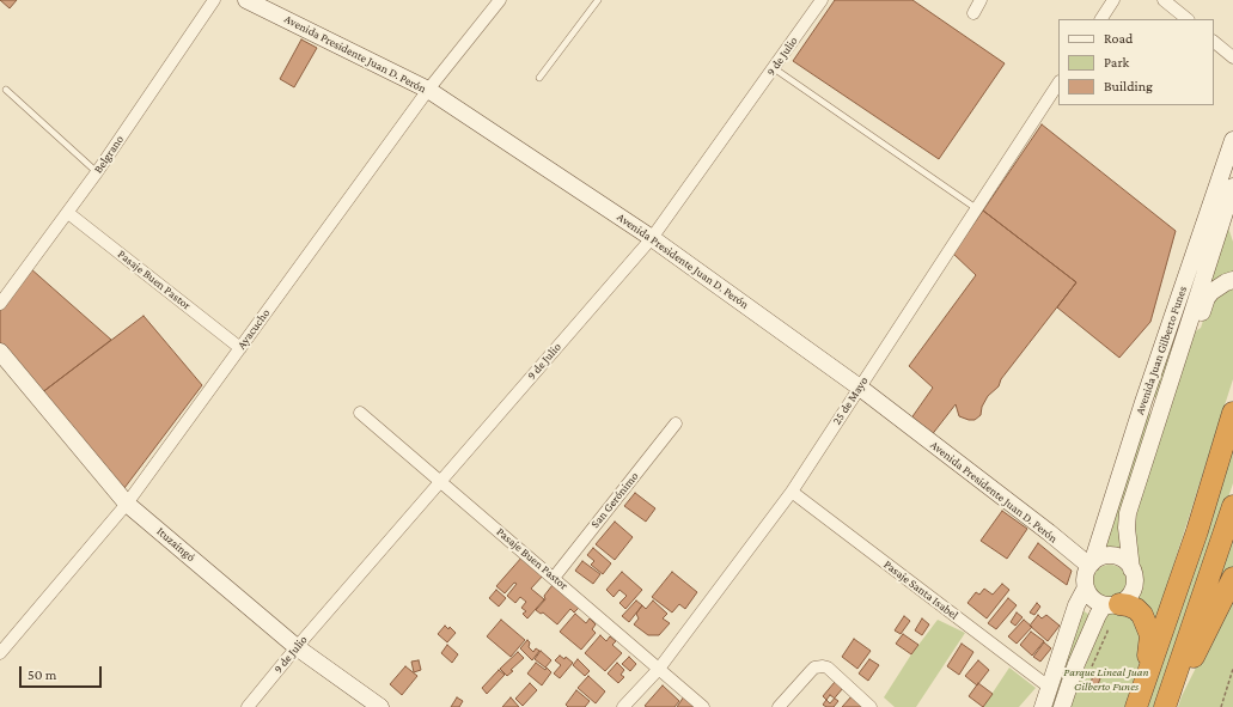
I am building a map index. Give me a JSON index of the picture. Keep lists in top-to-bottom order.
{
  "streets": {
    "street": [
      "Avenida Presidente Juan D. Perón",
      "9 de Julio",
      "Belgrano",
      "Pasaje Buen Pastor",
      "Ayacucho",
      "Avenida Juan Gilberto Funes",
      "25 de Mayo",
      "San Gerónimo",
      "Ituzaingó",
      "Pasaje Santa Isabel"
    ]
  },
  "crossings": [
    ["Avenida Presidente Juan D. Perón", "9 de Julio"],
    ["Avenida Presidente Juan D. Perón", "Ayacucho"],
    ["Avenida Presidente Juan D. Perón", "Avenida Juan Gilberto Funes"],
    ["Avenida Presidente Juan D. Perón", "25 de Mayo"],
    ["9 de Julio", "Pasaje Buen Pastor"],
    ["9 de Julio", "Ituzaingó"],
    ["Belgrano", "Pasaje Buen Pastor"],
    ["Pasaje Buen Pastor", "Ayacucho"],
    ["Pasaje Buen Pastor", "25 de Mayo"],
    ["Pasaje Buen Pastor", "San Gerónimo"],
    ["Ayacucho", "Ituzaingó"],
    ["25 de Mayo", "Pasaje Santa Isabel"]
  ],
  "parks": ["Parque Lineal Juan Gilberto Funes"],
  "legend": ["Road", "Park", "Building"],
  "scale_bar": "50 m"
}
